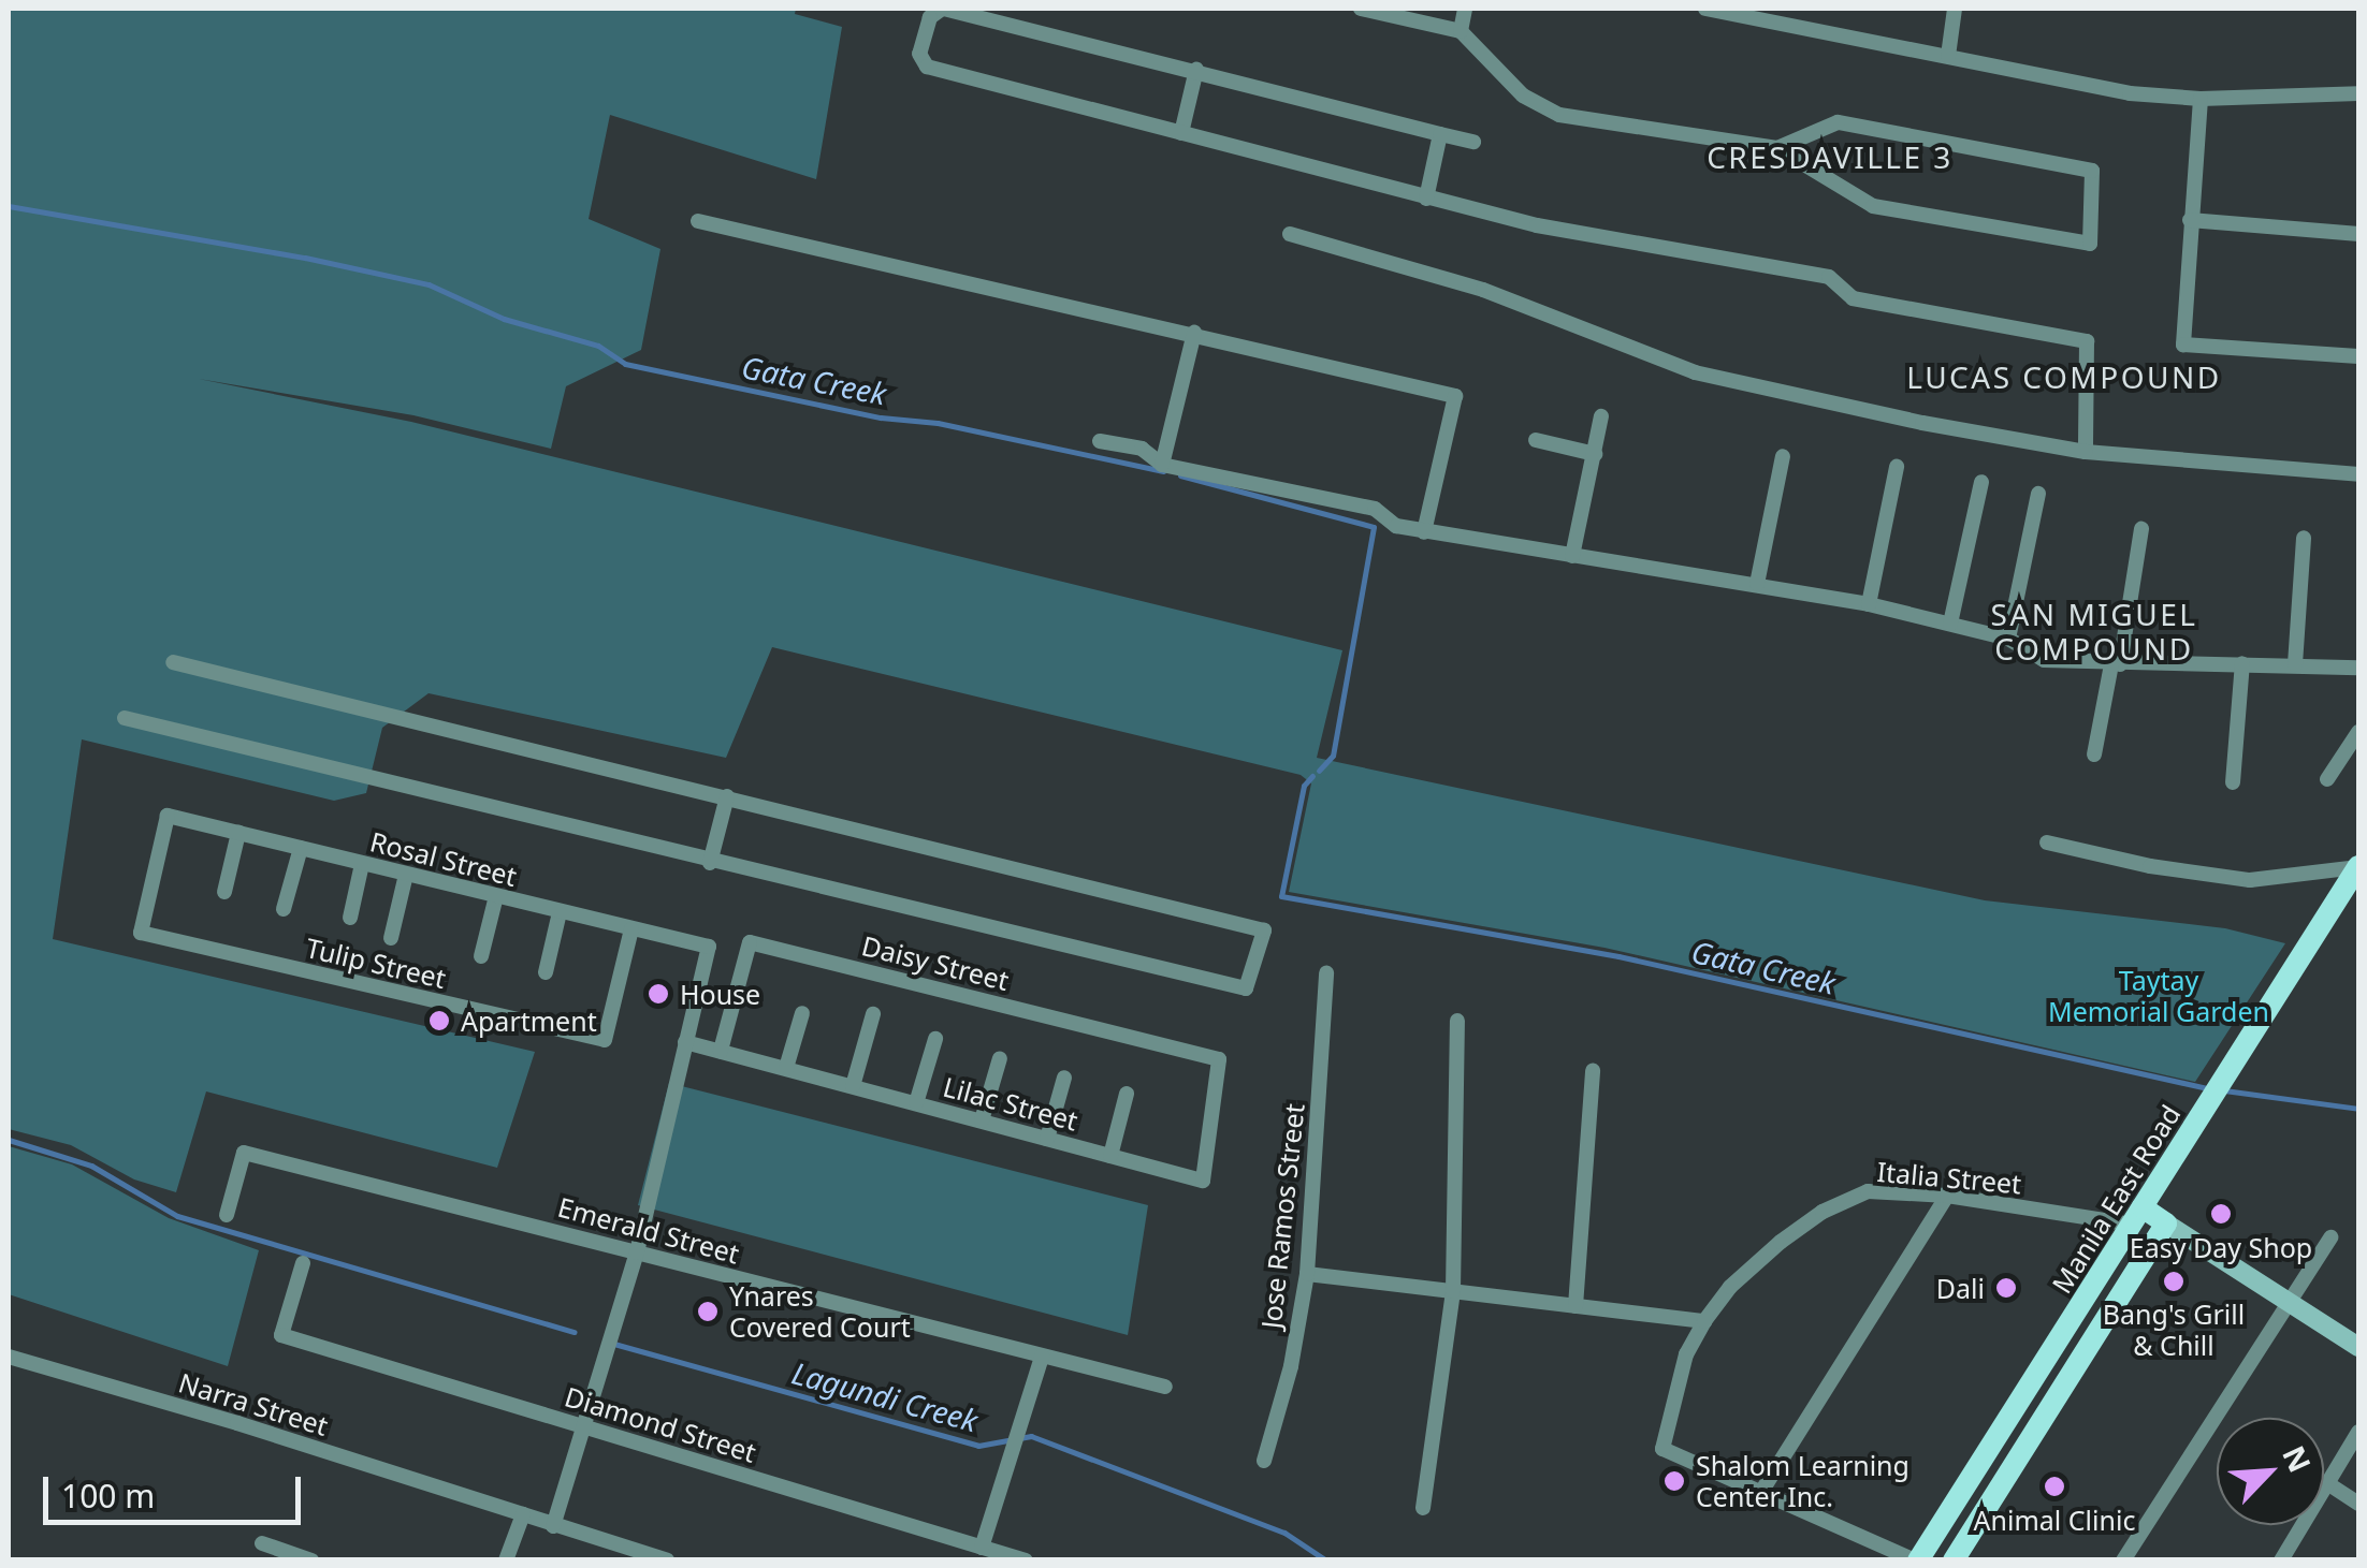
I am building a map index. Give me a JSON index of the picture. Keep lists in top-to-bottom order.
{
  "streets": {
    "main road": ["Manila East Road"],
    "street": [
      "Rosal Street",
      "Tulip Street",
      "Daisy Street",
      "Lilac Street",
      "Italia Street",
      "Jose Ramos Street",
      "Emerald Street",
      "Narra Street",
      "Diamond Street"
    ]
  },
  "crossings": [
    ["Rosal Street", "Tulip Street"],
    ["Rosal Street", "Lilac Street"],
    ["Daisy Street", "Lilac Street"],
    ["Italia Street", "Manila East Road"]
  ],
  "districts": ["CRESDAVILLE 3", "LUCAS COMPOUND", "SAN MIGUEL COMPOUND"],
  "water": ["Gata Creek", "Lagundi Creek"],
  "parks": ["Taytay Memorial Garden"],
  "places": [
    "House",
    "Apartment",
    "Easy Day Shop",
    "Bang's Grill & Chill",
    "Dali",
    "Ynares Covered Court",
    "Shalom Learning Center Inc.",
    "Animal Clinic"
  ],
  "scale_bar": "100 m",
  "north": "top right"
}
